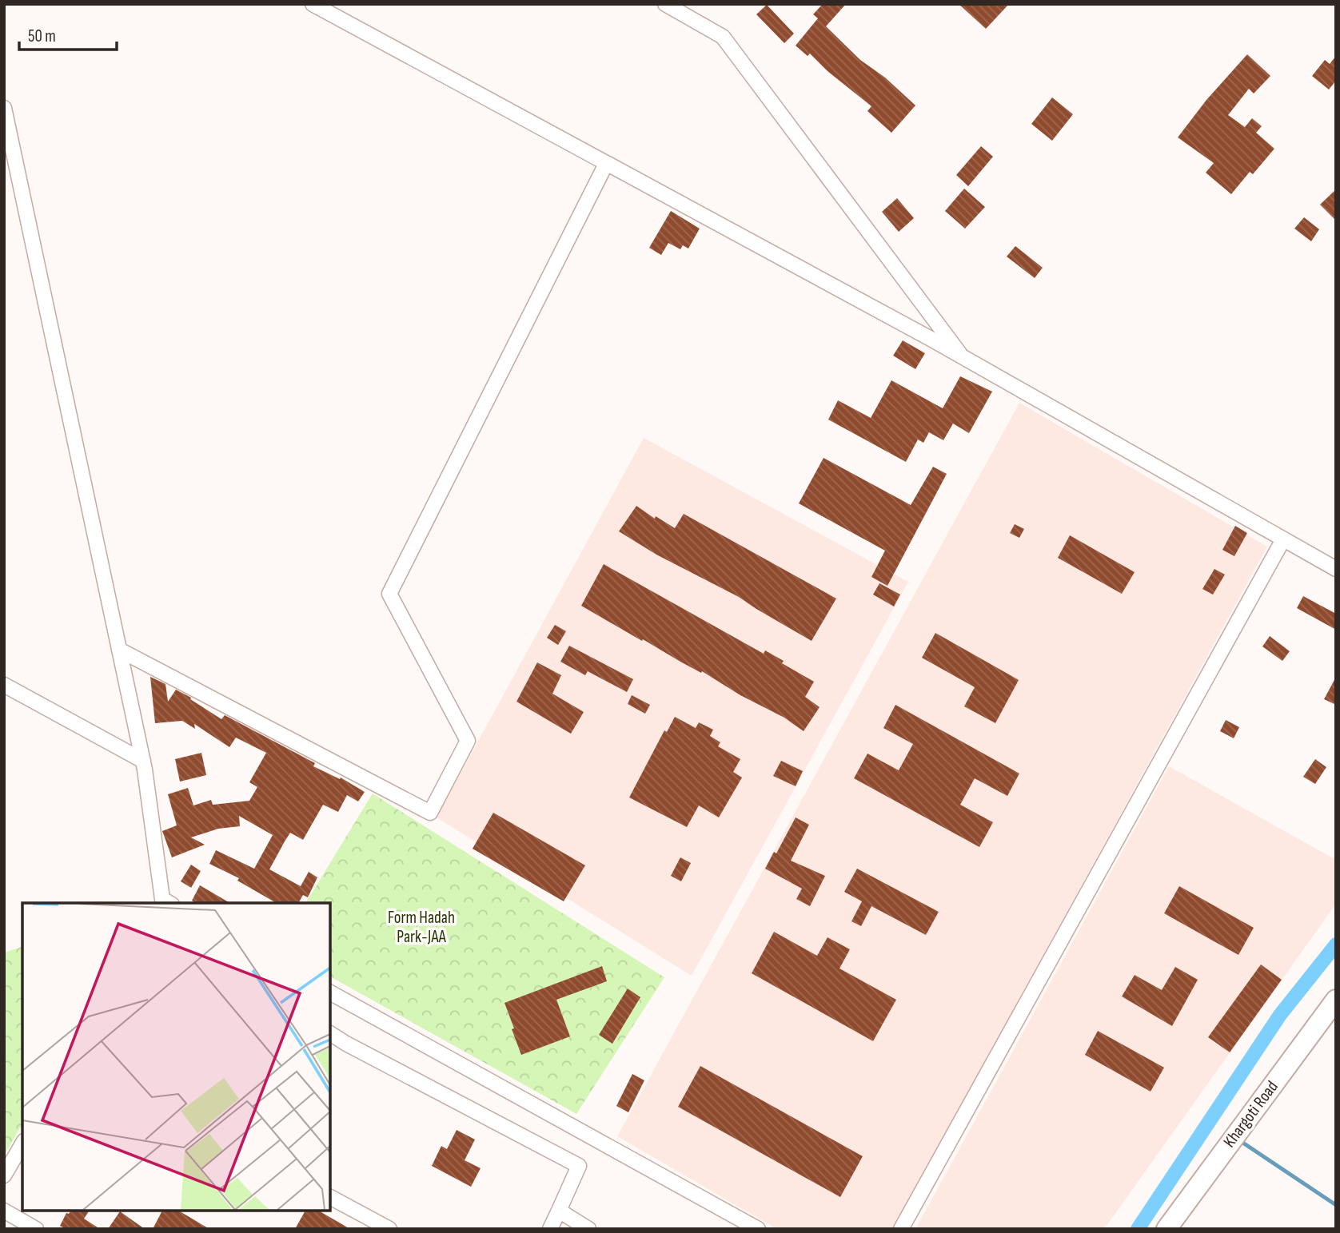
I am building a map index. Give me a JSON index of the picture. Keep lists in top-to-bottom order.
{
  "streets": {
    "main road": ["Khargoti Road"]
  },
  "parks": ["Form Hadah Park-JAA"],
  "scale_bar": "50 m"
}
